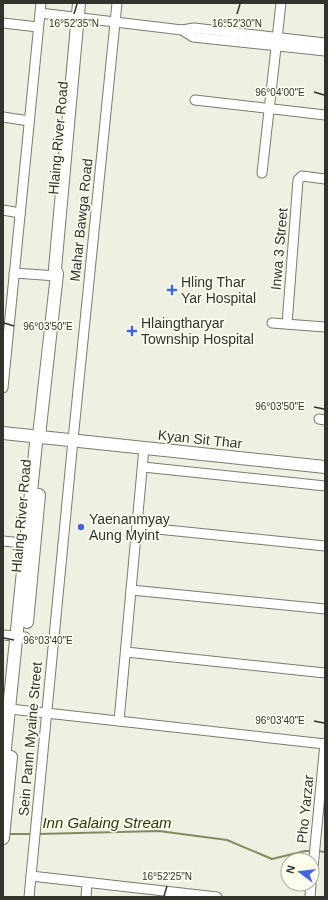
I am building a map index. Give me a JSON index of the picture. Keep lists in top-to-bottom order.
{
  "streets": {
    "main road": ["Hlaing River Road", "Kyan Sit Thar"],
    "street": [
      "Mahar Bawga Road",
      "Inwa 3 Street",
      "Sein Pann Myaine Street",
      "Pho Yarzar"
    ]
  },
  "crossings": [
    ["Hlaing River Road", "Kyan Sit Thar"],
    ["Mahar Bawga Road", "Kyan Sit Thar"],
    ["Mahar Bawga Road", "Sein Pann Myaine Street"],
    ["Kyan Sit Thar", "Sein Pann Myaine Street"]
  ],
  "water": ["Inn Galaing Stream"],
  "places": {
    "health": ["Hling Thar Yar Hospital", "Hlaingtharyar Township Hospital"],
    "other": ["Yaenanmyay Aung Myint"]
  },
  "north": "left",
  "coordinates": [
    "16°52'35\"N",
    "16°52'30\"N",
    "96°04'00\"E",
    "96°03'50\"E",
    "96°03'40\"E",
    "16°52'25\"N"
  ]
}
